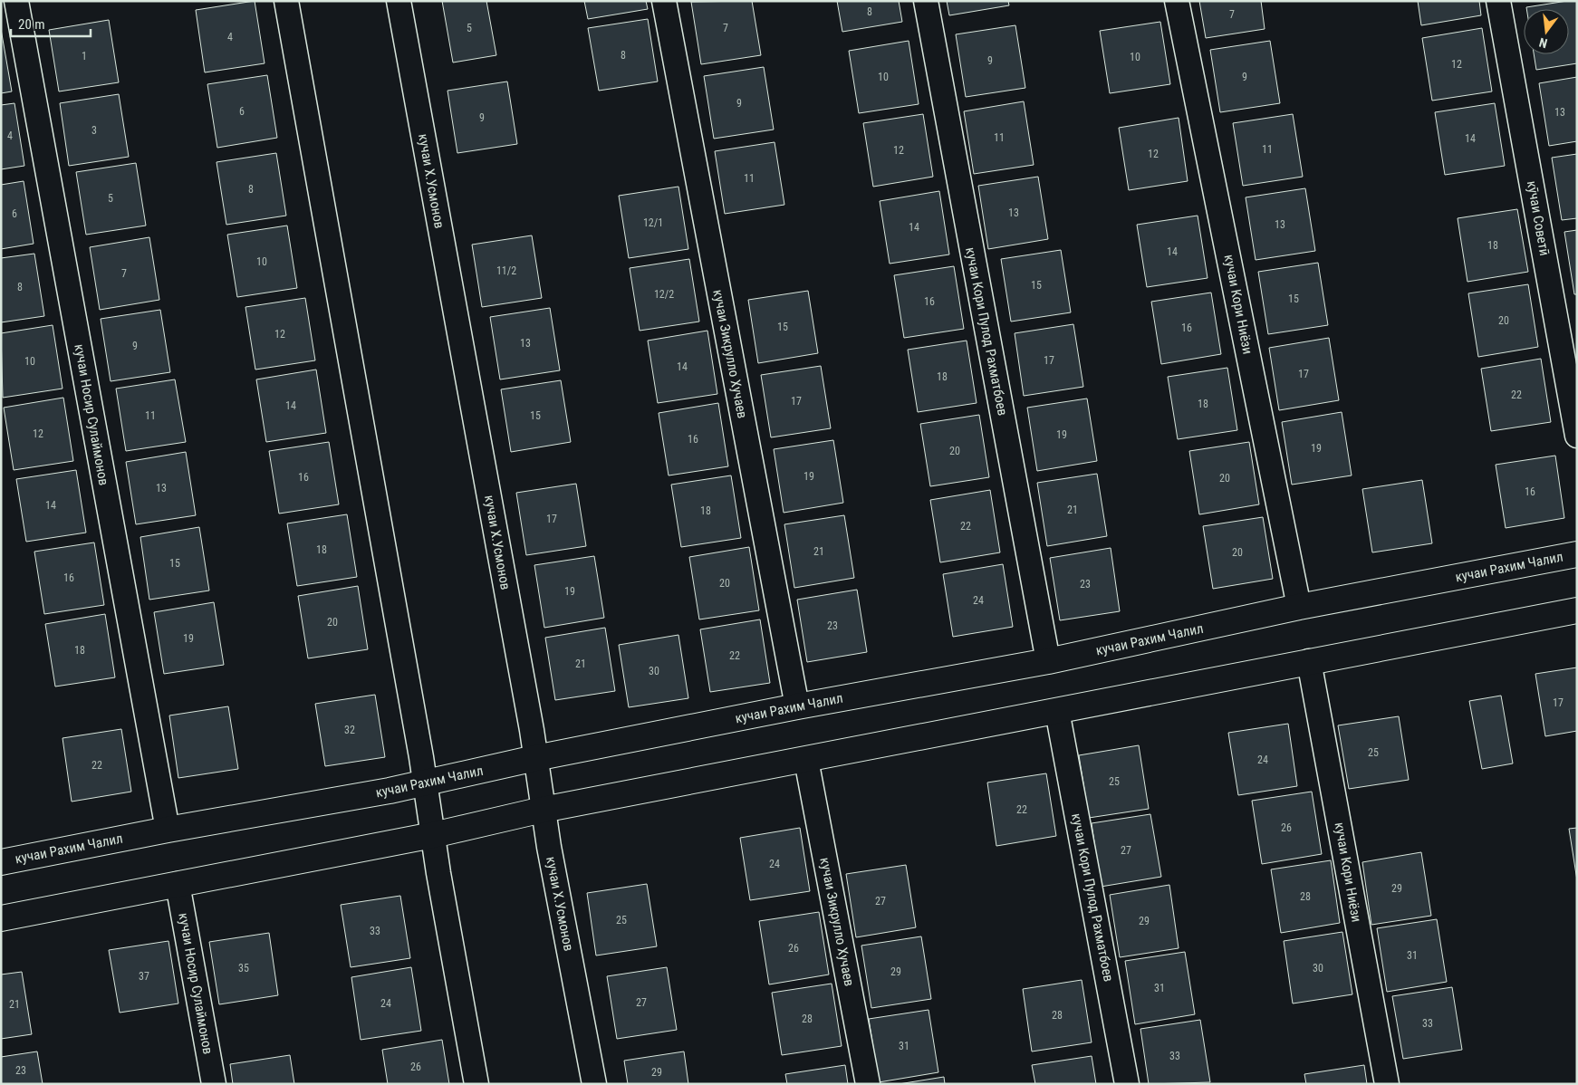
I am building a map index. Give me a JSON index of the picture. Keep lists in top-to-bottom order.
{
  "streets": {
    "main road": ["кучаи Рахим Чалил"],
    "street": [
      "кучаи Х.Усмонов",
      "кӯчаи Советӣ",
      "кучаи Кори Ниёзи",
      "кучаи Кори Пулод Рахматбоев",
      "кучаи Зикрулло Хучаев",
      "кучаи Носир Сулаймонов"
    ]
  },
  "crossings": [
    ["кучаи Х.Усмонов", "кучаи Рахим Чалил"],
    ["кучаи Кори Ниёзи", "кучаи Рахим Чалил"],
    ["кучаи Кори Пулод Рахматбоев", "кучаи Рахим Чалил"],
    ["кучаи Зикрулло Хучаев", "кучаи Рахим Чалил"],
    ["кучаи Носир Сулаймонов", "кучаи Рахим Чалил"]
  ],
  "house_numbers": [
    "8",
    "7",
    "5",
    "7",
    "4",
    "8",
    "1",
    "10",
    "9",
    "12",
    "10",
    "9",
    "9",
    "6",
    "13",
    "9",
    "3",
    "4",
    "11",
    "14",
    "11",
    "12",
    "12",
    "11",
    "8",
    "5",
    "13",
    "6",
    "12/1",
    "13",
    "14",
    "18",
    "14",
    "10",
    "11/2",
    "7",
    "15",
    "8",
    "12/2",
    "15",
    "16",
    "20",
    "15",
    "16",
    "12",
    "13",
    "9",
    "17",
    "10",
    "14",
    "17",
    "18",
    "22",
    "17",
    "18",
    "14",
    "11",
    "15",
    "12",
    "19",
    "16",
    "19",
    "20",
    "19",
    "16",
    "20",
    "13",
    "16",
    "14",
    "21",
    "18",
    "17",
    "22",
    "18",
    "21",
    "20",
    "15",
    "16",
    "20",
    "23",
    "19",
    "24",
    "20",
    "23",
    "19",
    "18",
    "22",
    "21",
    "30",
    "17",
    "32",
    "25",
    "24",
    "22",
    "25",
    "22",
    "26",
    "27",
    "24",
    "29",
    "28",
    "27",
    "25",
    "29",
    "33",
    "26",
    "31",
    "35",
    "30",
    "29",
    "37",
    "31",
    "27",
    "24",
    "21",
    "28",
    "28",
    "33",
    "31",
    "33",
    "26",
    "23",
    "29"
  ],
  "scale_bar": "20 m",
  "north": "bottom"
}
